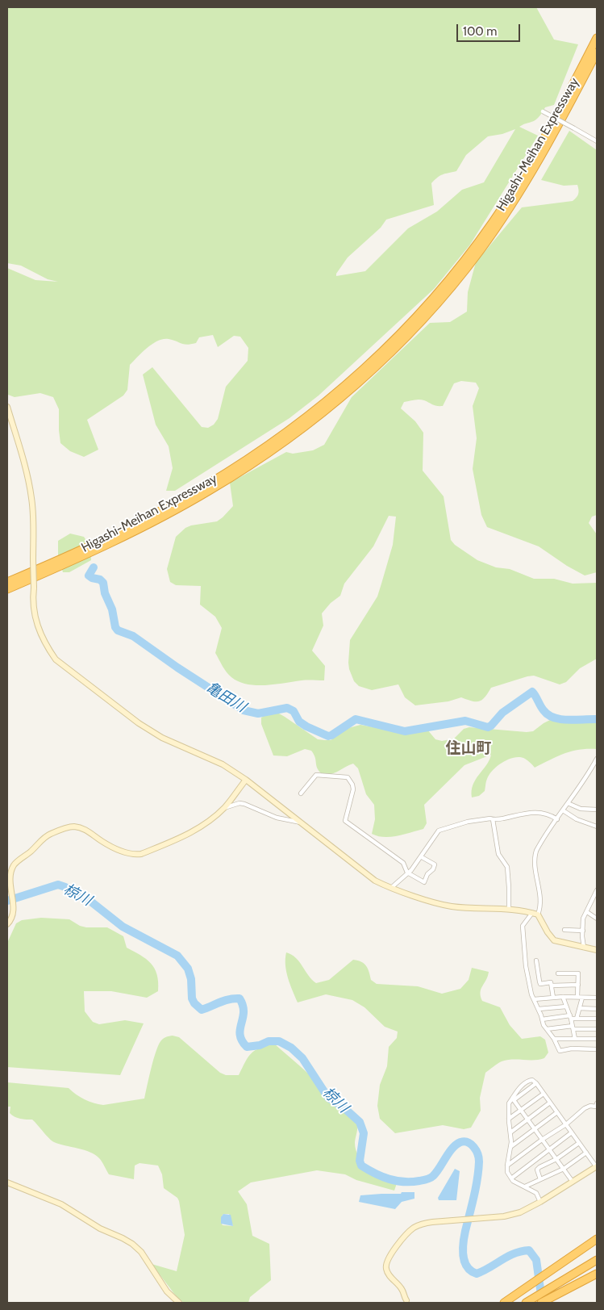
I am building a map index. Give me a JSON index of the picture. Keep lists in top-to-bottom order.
{
  "streets": {
    "highway": ["Higashi-Meihan Expressway"]
  },
  "districts": ["住山町"],
  "water": ["亀田川", "椋川"],
  "scale_bar": "100 m"
}
